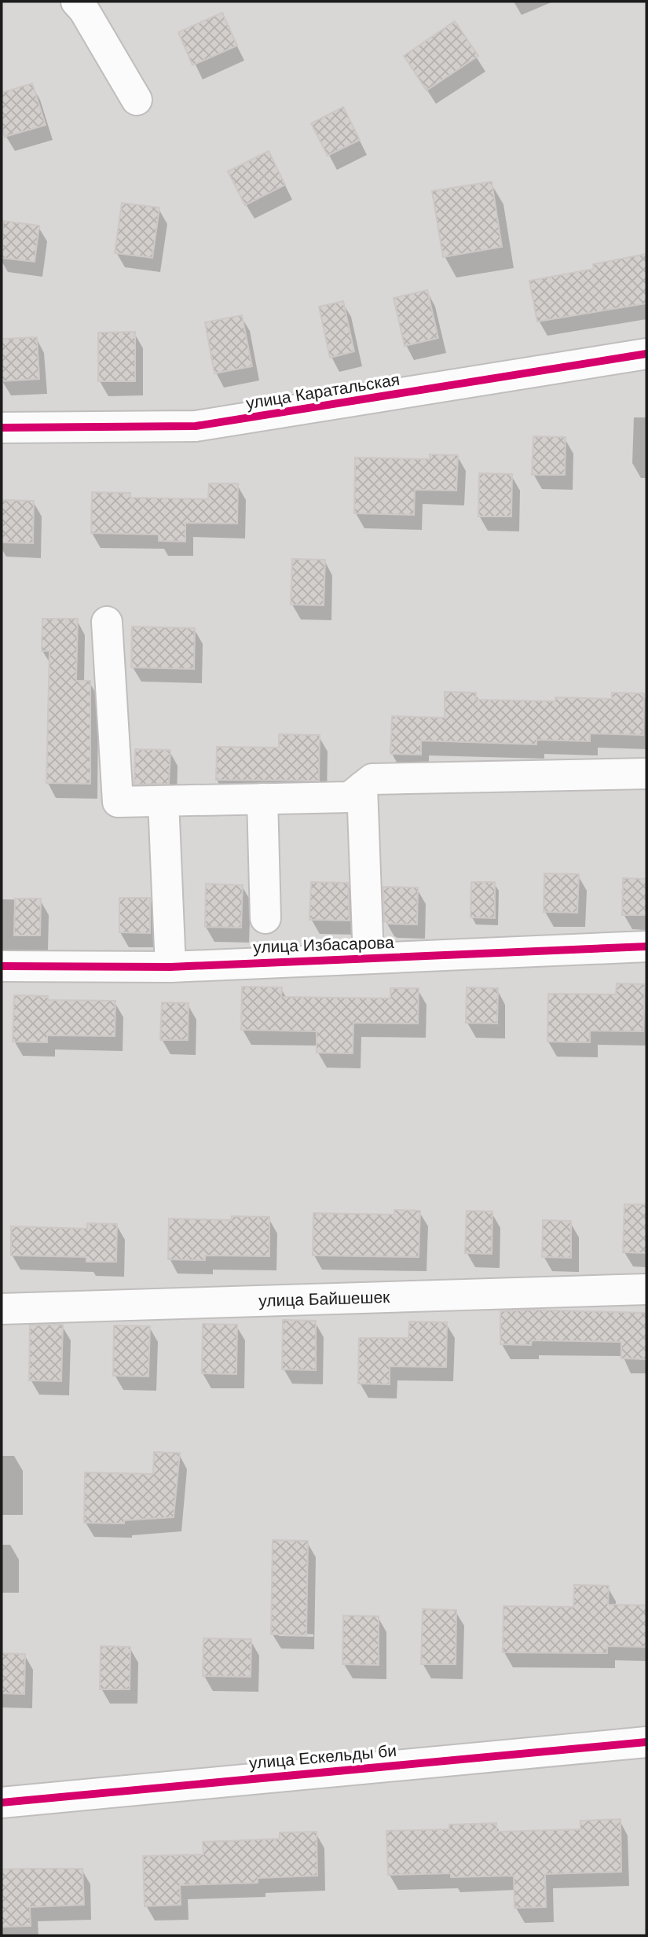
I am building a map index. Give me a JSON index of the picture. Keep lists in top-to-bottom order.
{
  "streets": {
    "street": [
      "улица Каратальская",
      "улица Избасарова",
      "улица Байшешек",
      "улица Ескельды би"
    ]
  }
}
